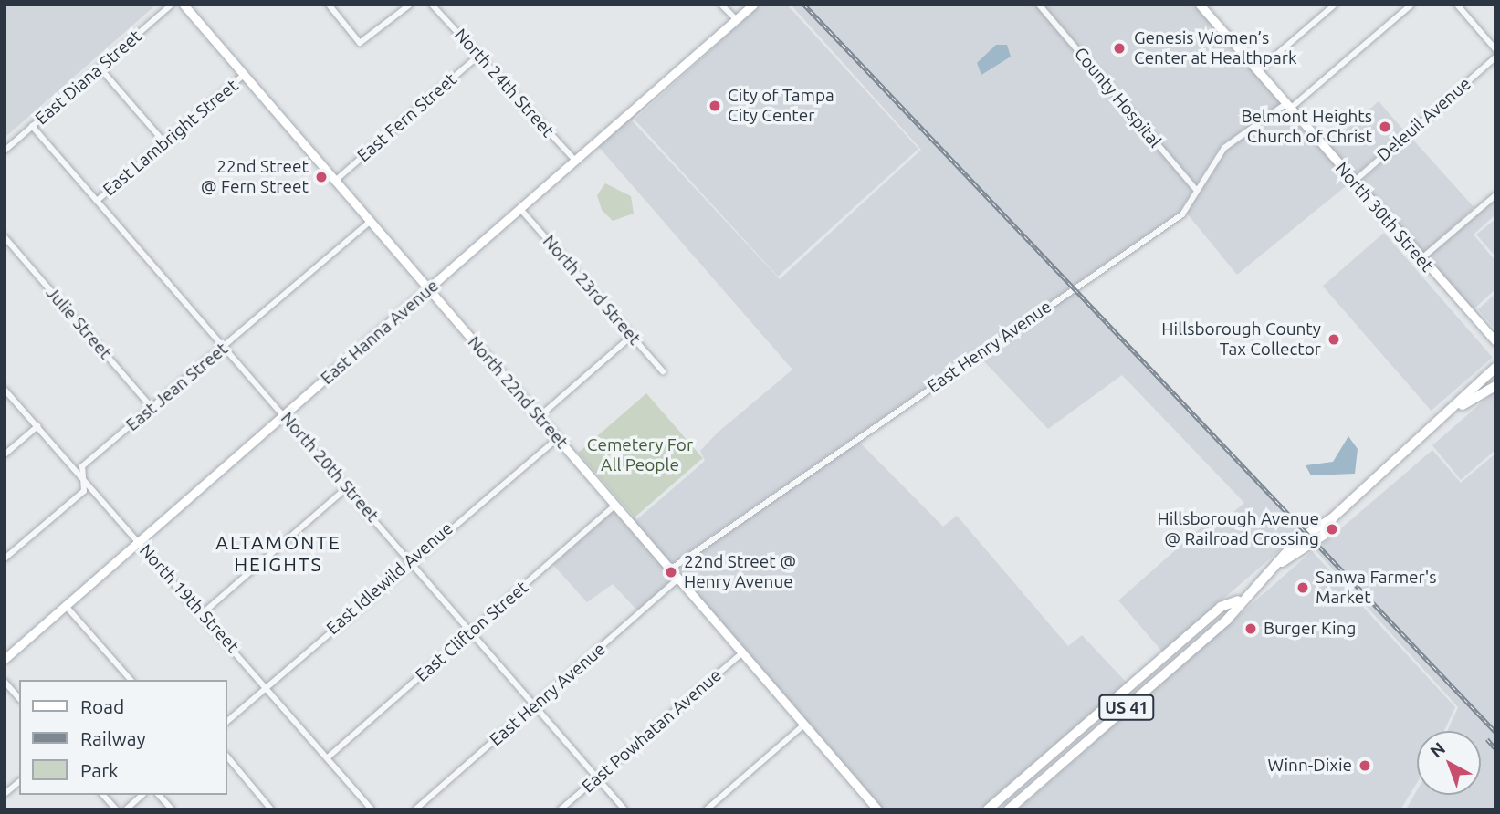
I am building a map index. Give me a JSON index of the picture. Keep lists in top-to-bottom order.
{
  "streets": {
    "main road": ["US 41"],
    "street": [
      "East Diana Street",
      "North 24th Street",
      "County Hospital",
      "East Fern Street",
      "Deleuil Avenue",
      "East Lambright Street",
      "North 30th Street",
      "North 23rd Street",
      "Julie Street",
      "East Hanna Avenue",
      "East Henry Avenue",
      "East Jean Street",
      "North 22nd Street",
      "North 20th Street",
      "East Idlewild Avenue",
      "North 19th Street",
      "East Clifton Street",
      "East Powhatan Avenue"
    ]
  },
  "crossings": [
    ["East Diana Street", "North 20th Street"],
    ["North 24th Street", "East Fern Street"],
    ["North 24th Street", "East Hanna Avenue"],
    ["County Hospital", "East Henry Avenue"],
    ["East Fern Street", "North 22nd Street"],
    ["Deleuil Avenue", "North 30th Street"],
    ["East Lambright Street", "North 22nd Street"],
    ["East Lambright Street", "North 20th Street"],
    ["North 30th Street", "East Henry Avenue"],
    ["North 23rd Street", "East Hanna Avenue"],
    ["Julie Street", "East Jean Street"],
    ["East Hanna Avenue", "North 22nd Street"],
    ["East Hanna Avenue", "North 20th Street"],
    ["East Hanna Avenue", "North 19th Street"],
    ["East Henry Avenue", "North 22nd Street"],
    ["East Henry Avenue", "North 20th Street"],
    ["East Jean Street", "North 22nd Street"],
    ["East Jean Street", "North 20th Street"],
    ["East Jean Street", "North 19th Street"],
    ["North 22nd Street", "East Idlewild Avenue"],
    ["North 22nd Street", "East Clifton Street"],
    ["North 22nd Street", "East Powhatan Avenue"],
    ["North 20th Street", "East Idlewild Avenue"],
    ["North 20th Street", "East Clifton Street"],
    ["North 20th Street", "East Powhatan Avenue"],
    ["East Idlewild Avenue", "North 19th Street"],
    ["North 19th Street", "East Clifton Street"]
  ],
  "districts": ["ALTAMONTE HEIGHTS"],
  "parks": ["Cemetery For All People"],
  "places": [
    "Genesis Women’s Center at Healthpark",
    "City of Tampa City Center",
    "Belmont Heights Church of Christ",
    "22nd Street @ Fern Street",
    "Hillsborough County Tax Collector",
    "Hillsborough Avenue @ Railroad Crossing",
    "22nd Street @ Henry Avenue",
    "Sanwa Farmer's Market",
    "Burger King",
    "Winn-Dixie"
  ],
  "legend": ["Road", "Railway", "Park"],
  "north": "top left"
}
